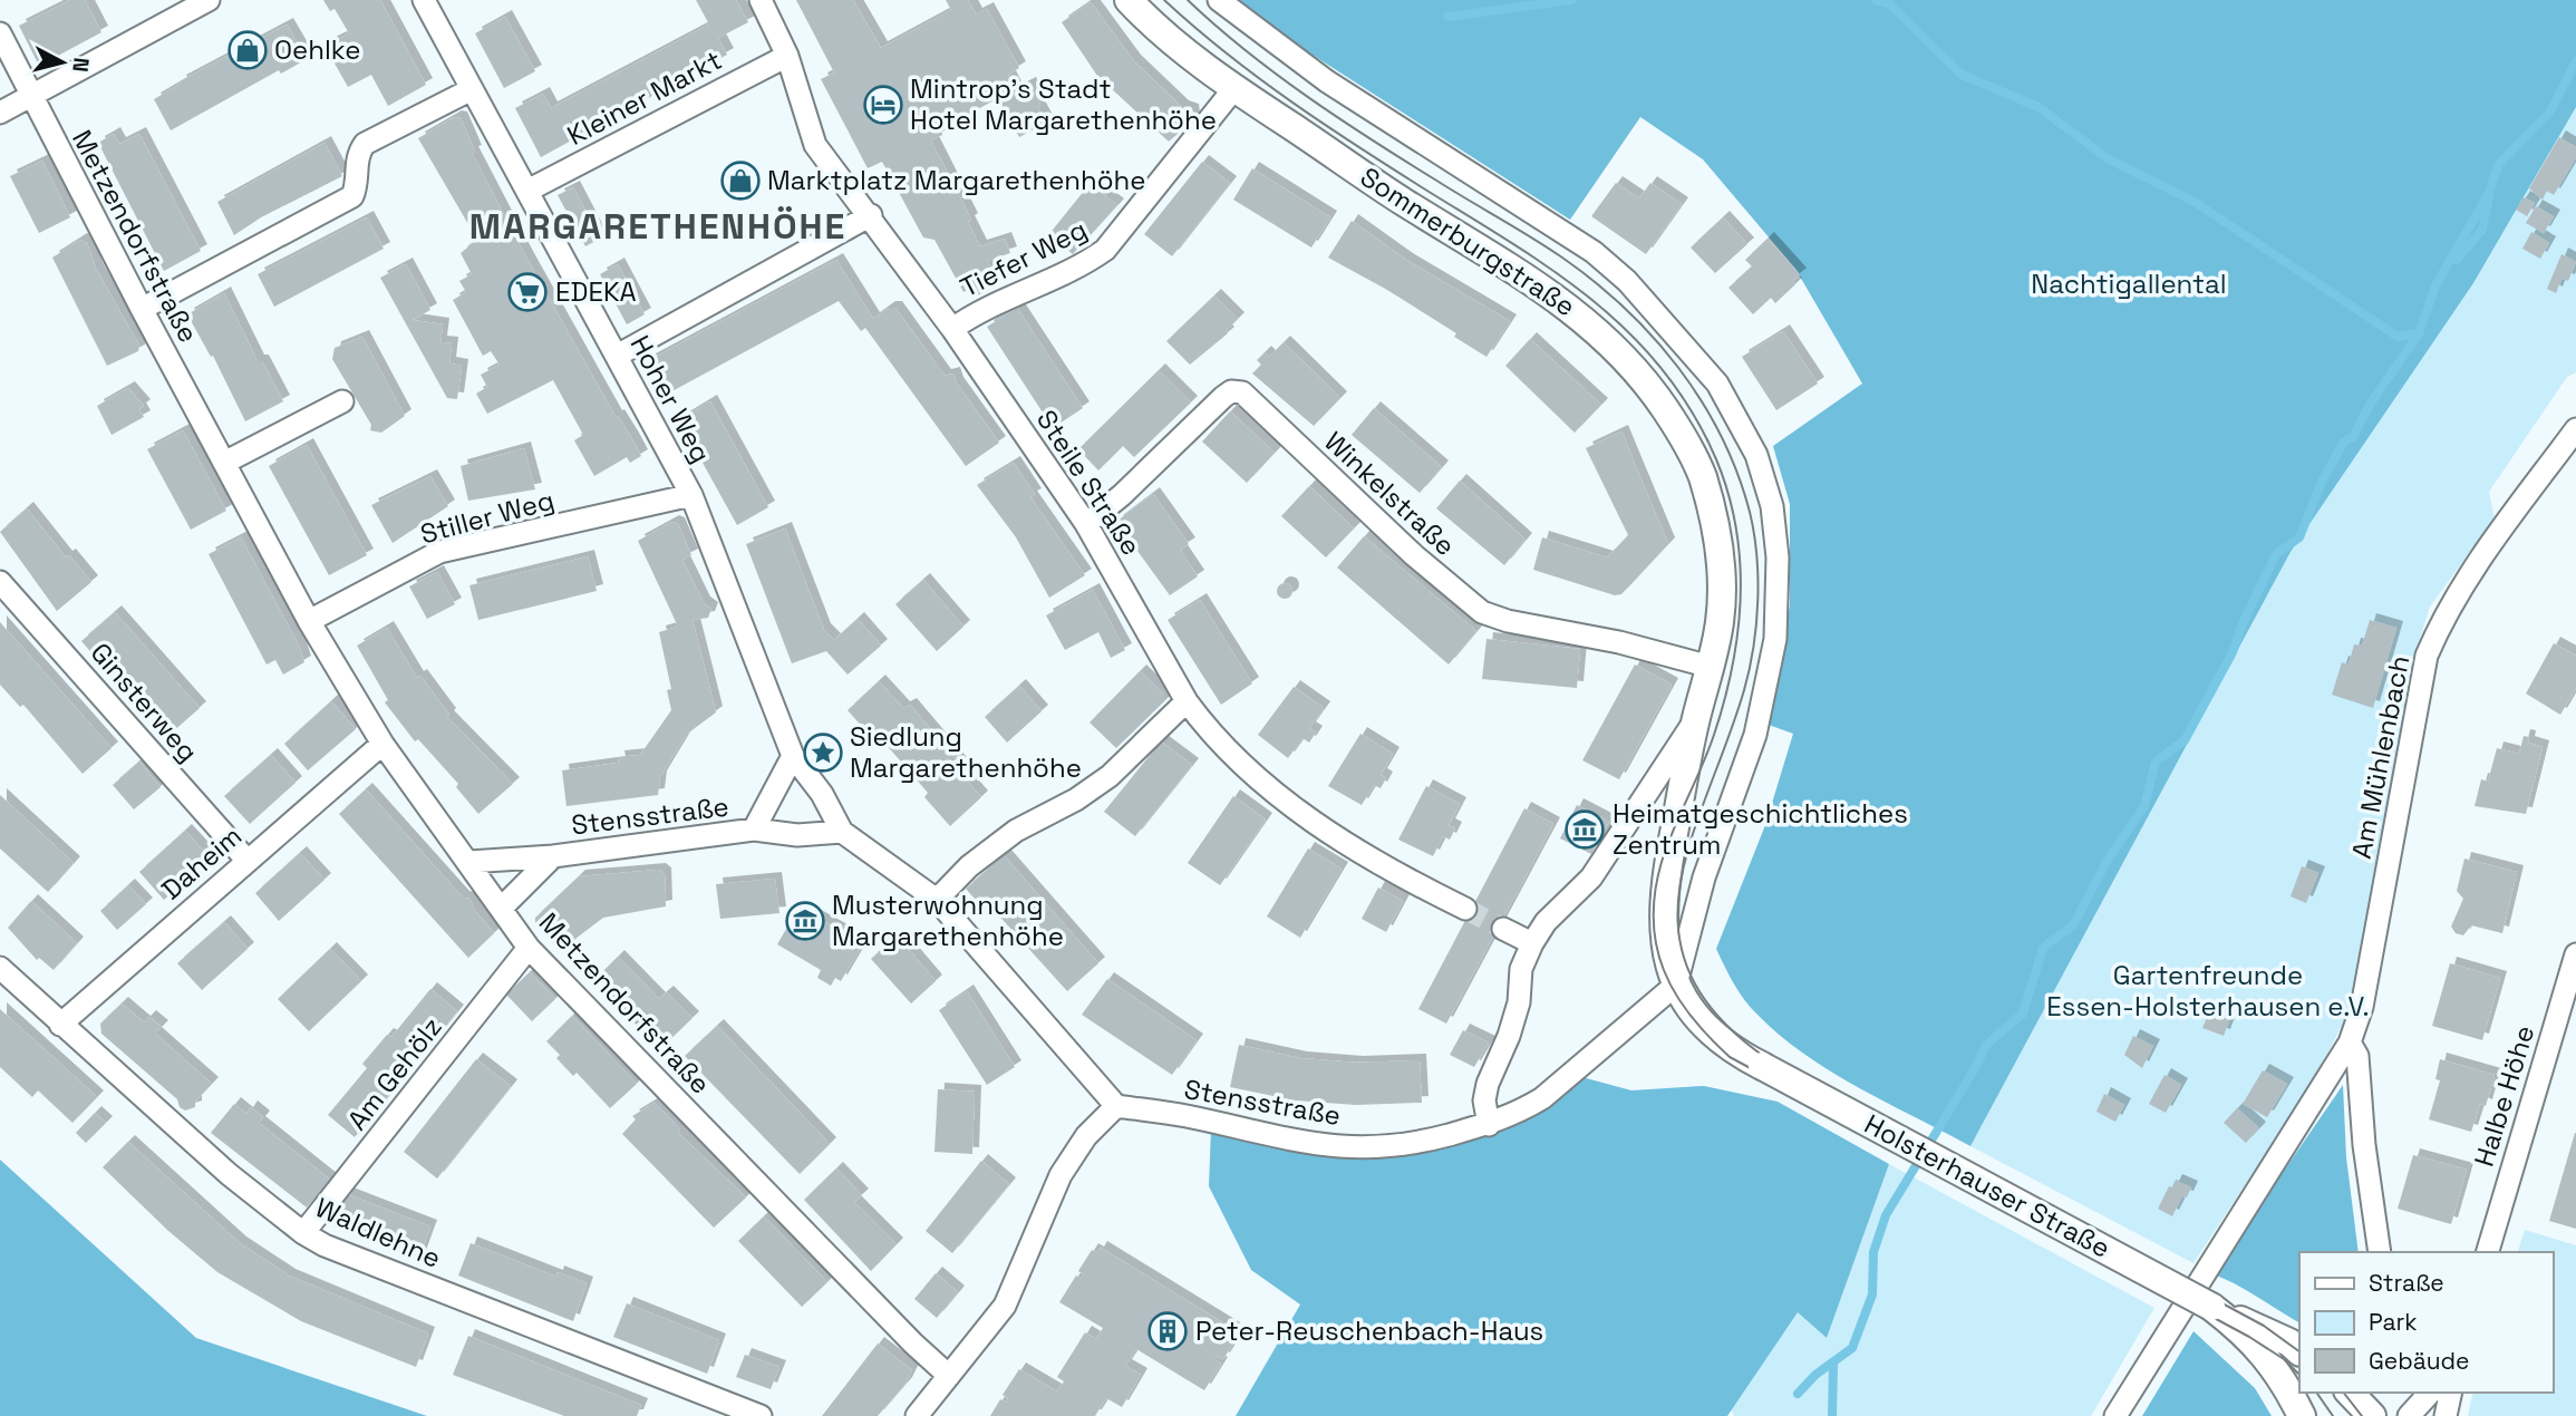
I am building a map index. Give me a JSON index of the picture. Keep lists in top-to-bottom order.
{
  "streets": {
    "street": [
      "Kleiner Markt",
      "Metzendorfstraße",
      "Sommerburgstraße",
      "Tiefer Weg",
      "Hoher Weg",
      "Steile Straße",
      "Winkelstraße",
      "Stiller Weg",
      "Ginsterweg",
      "Am Mühlenbach",
      "Stensstraße",
      "Daheim",
      "Am Gehölz",
      "Halbe Höhe",
      "Holsterhauser Straße",
      "Waldlehne"
    ]
  },
  "crossings": [
    ["Kleiner Markt", "Hoher Weg"],
    ["Kleiner Markt", "Steile Straße"],
    ["Metzendorfstraße", "Stiller Weg"],
    ["Metzendorfstraße", "Stensstraße"],
    ["Metzendorfstraße", "Daheim"],
    ["Metzendorfstraße", "Am Gehölz"],
    ["Sommerburgstraße", "Tiefer Weg"],
    ["Sommerburgstraße", "Winkelstraße"],
    ["Sommerburgstraße", "Stensstraße"],
    ["Sommerburgstraße", "Holsterhauser Straße"],
    ["Tiefer Weg", "Steile Straße"],
    ["Hoher Weg", "Stiller Weg"],
    ["Hoher Weg", "Stensstraße"],
    ["Steile Straße", "Winkelstraße"],
    ["Ginsterweg", "Daheim"],
    ["Daheim", "Waldlehne"],
    ["Am Gehölz", "Waldlehne"]
  ],
  "districts": ["MARGARETHENHÖHE"],
  "parks": ["Nachtigallental", "Gartenfreunde Essen-Holsterhausen e.V."],
  "places": {
    "shop": ["Oehlke", "Marktplatz Margarethenhöhe"],
    "hotel": ["Mintrop's Stadt Hotel Margarethenhöhe"],
    "supermarket": ["EDEKA"],
    "place": ["Siedlung Margarethenhöhe"],
    "museum": ["Heimatgeschichtliches Zentrum", "Musterwohnung Margarethenhöhe"],
    "building": ["Peter-Reuschenbach-Haus"]
  },
  "legend": ["Straße", "Park", "Gebäude"],
  "north": "right"
}
